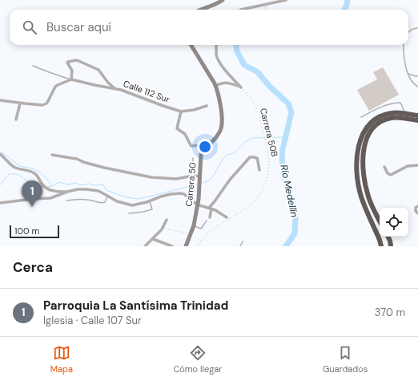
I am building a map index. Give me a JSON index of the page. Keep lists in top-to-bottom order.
{
  "streets": {
    "main road": ["Carrera 50"],
    "street": ["Calle 112 Sur"],
    "path": ["Carrera 50B"]
  },
  "water": ["Río Medellín"],
  "scale_bar": "100 m",
  "page": {
    "search": "Buscar aquí",
    "pins": "1",
    "scale": "100 m",
    "heading": "Cerca",
    "list": [
      {
        "mark": "1",
        "name": "Parroquia La Santísima Trinidad",
        "note": "Iglesia · Calle 107 Sur",
        "value": "370 m"
      }
    ],
    "nav": ["Mapa", "Cómo llegar", "Guardados"]
  }
}
